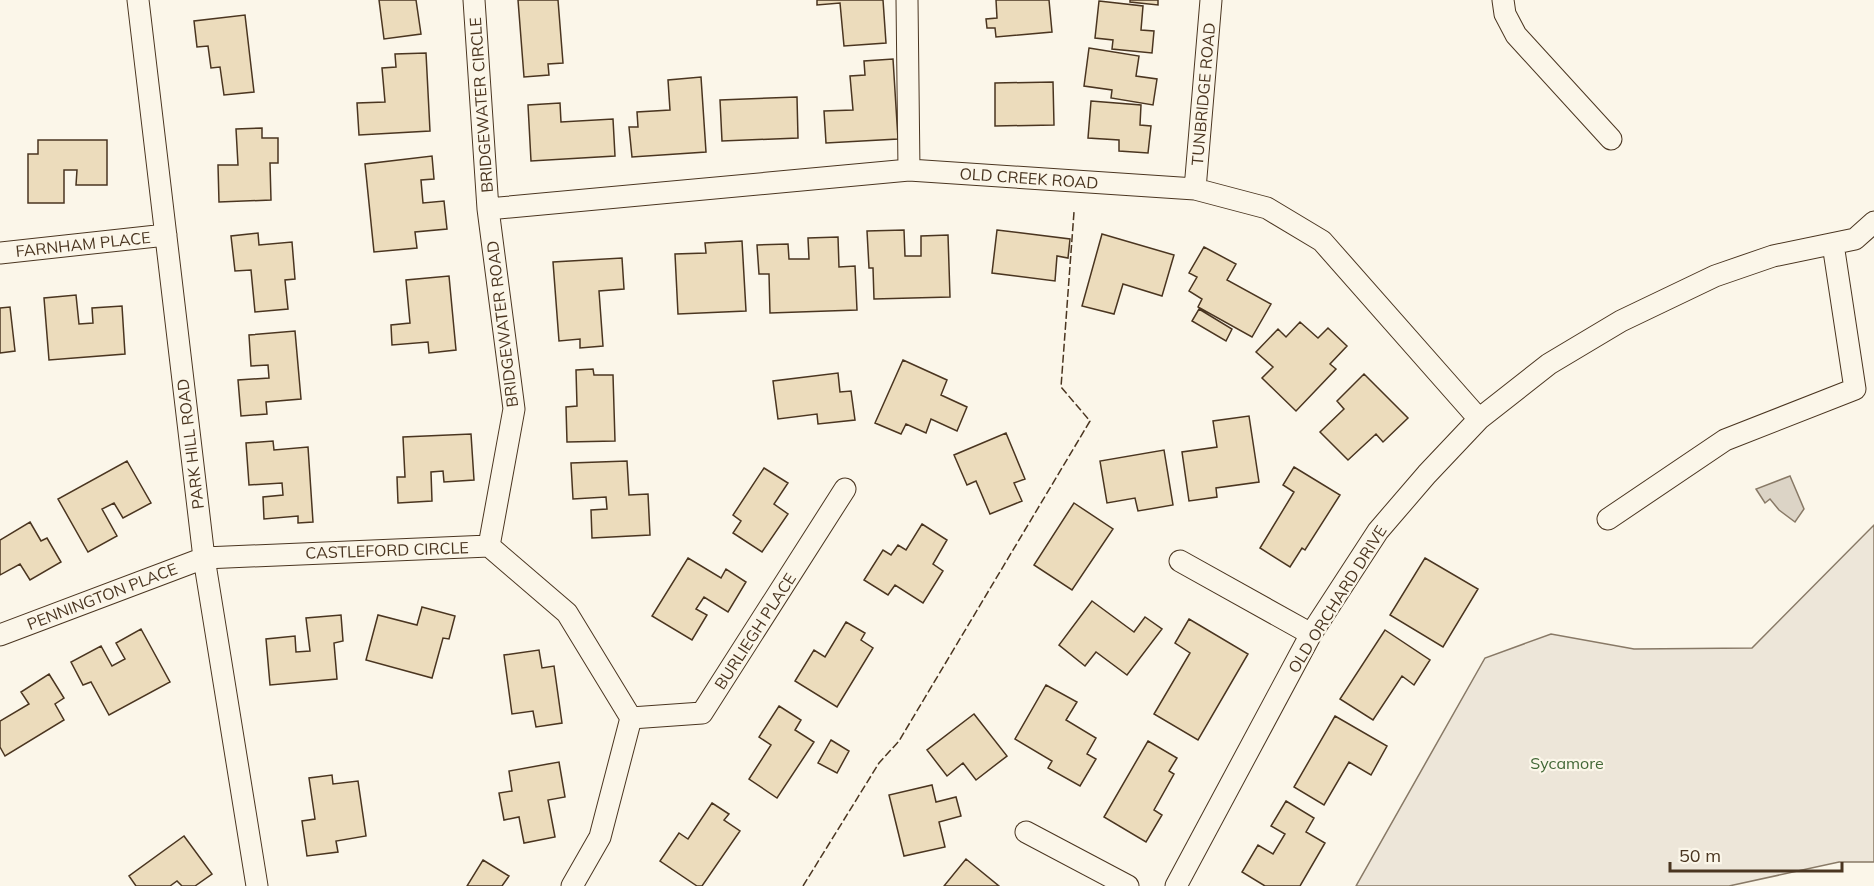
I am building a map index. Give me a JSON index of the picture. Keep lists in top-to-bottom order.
{
  "streets": {
    "street": [
      "TUNBRIDGE ROAD",
      "BRIDGEWATER CIRCLE",
      "OLD CREEK ROAD",
      "FARNHAM PLACE",
      "BRIDGEWATER ROAD",
      "PARK HILL ROAD",
      "CASTLEFORD CIRCLE",
      "PENNINGTON PLACE",
      "OLD ORCHARD DRIVE",
      "BURLIEGH PLACE"
    ]
  },
  "crossings": [
    ["TUNBRIDGE ROAD", "OLD CREEK ROAD"],
    ["BRIDGEWATER CIRCLE", "OLD CREEK ROAD"],
    ["BRIDGEWATER CIRCLE", "BRIDGEWATER ROAD"],
    ["OLD CREEK ROAD", "BRIDGEWATER ROAD"],
    ["OLD CREEK ROAD", "OLD ORCHARD DRIVE"],
    ["FARNHAM PLACE", "PARK HILL ROAD"],
    ["BRIDGEWATER ROAD", "CASTLEFORD CIRCLE"],
    ["PARK HILL ROAD", "CASTLEFORD CIRCLE"],
    ["PARK HILL ROAD", "PENNINGTON PLACE"],
    ["CASTLEFORD CIRCLE", "PENNINGTON PLACE"],
    ["CASTLEFORD CIRCLE", "BURLIEGH PLACE"]
  ],
  "parks": ["Sycamore"],
  "scale_bar": "50 m"
}
